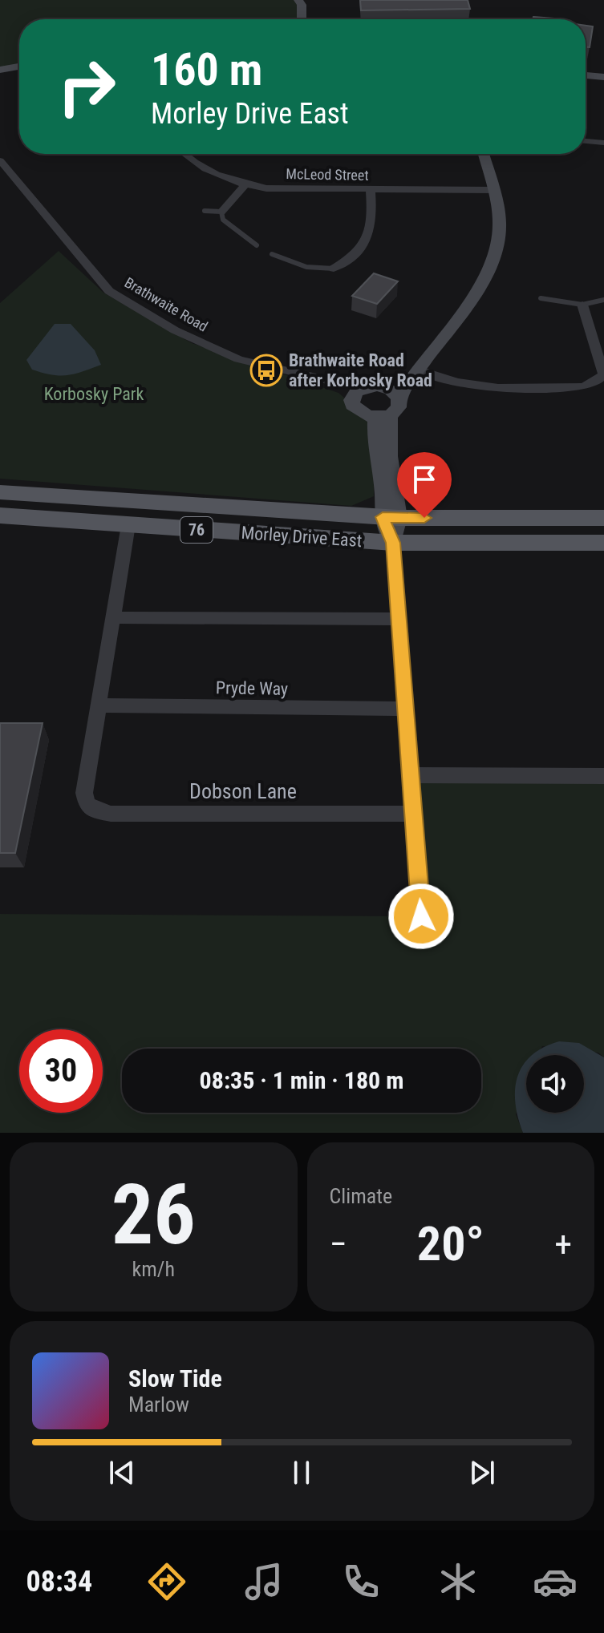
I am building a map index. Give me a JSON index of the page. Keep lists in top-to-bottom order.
{
  "streets": {
    "main road": ["76", "Morley Drive East"],
    "street": [
      "McLeod Street",
      "Brathwaite Road",
      "Pryde Way",
      "Dobson Lane"
    ]
  },
  "crossings": [
    ["Pryde Way", "Dobson Lane"]
  ],
  "parks": ["Korbosky Park"],
  "places": {
    "bus stop": ["Brathwaite Road after Korbosky Road"]
  },
  "page": {
    "turn": ["160 m", "Morley Drive East"],
    "limit": "30",
    "trip": "08:35 · 1 min · 180 m",
    "tile": [
      ["26", "km/h"],
      "Climate"
    ],
    "heat": ["−", "20°", "+"],
    "song": ["Slow Tide", "Marlow"],
    "tabs": "08:34"
  }
}
